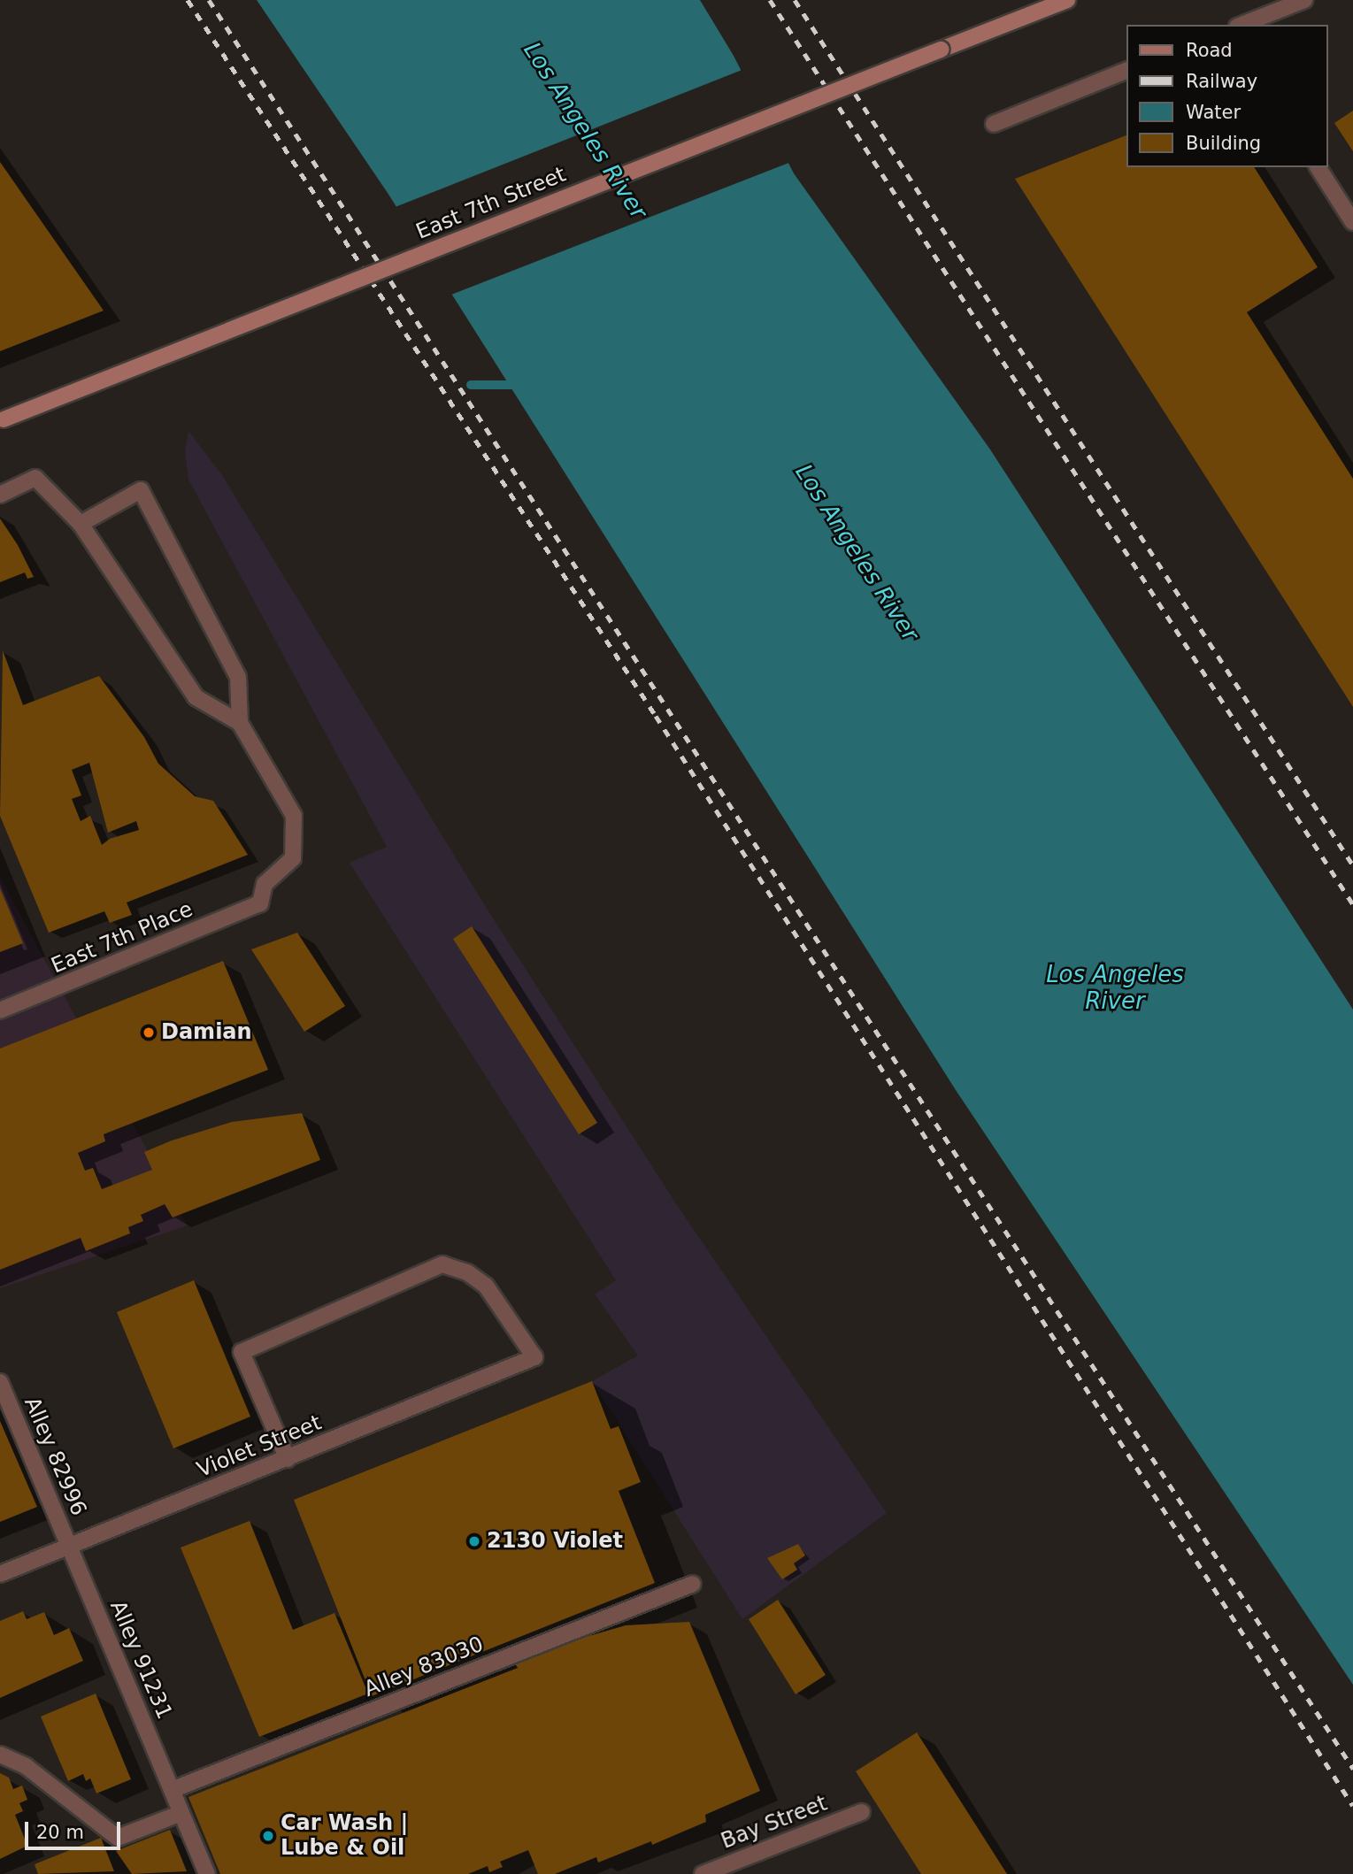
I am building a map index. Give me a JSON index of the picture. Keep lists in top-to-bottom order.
{
  "streets": {
    "main road": ["East 7th Street"],
    "street": [
      "East 7th Place",
      "Violet Street",
      "Alley 82996",
      "Alley 91231",
      "Alley 83030",
      "Bay Street"
    ]
  },
  "crossings": [
    ["Violet Street", "Alley 82996"],
    ["Violet Street", "Alley 91231"],
    ["Alley 82996", "Alley 91231"],
    ["Alley 91231", "Alley 83030"]
  ],
  "water": ["Los Angeles River"],
  "places": ["Damian", "2130 Violet", "Car Wash | Lube & Oil"],
  "legend": [
    "Road",
    "Railway",
    "Water",
    "Building"
  ],
  "scale_bar": "20 m"
}
